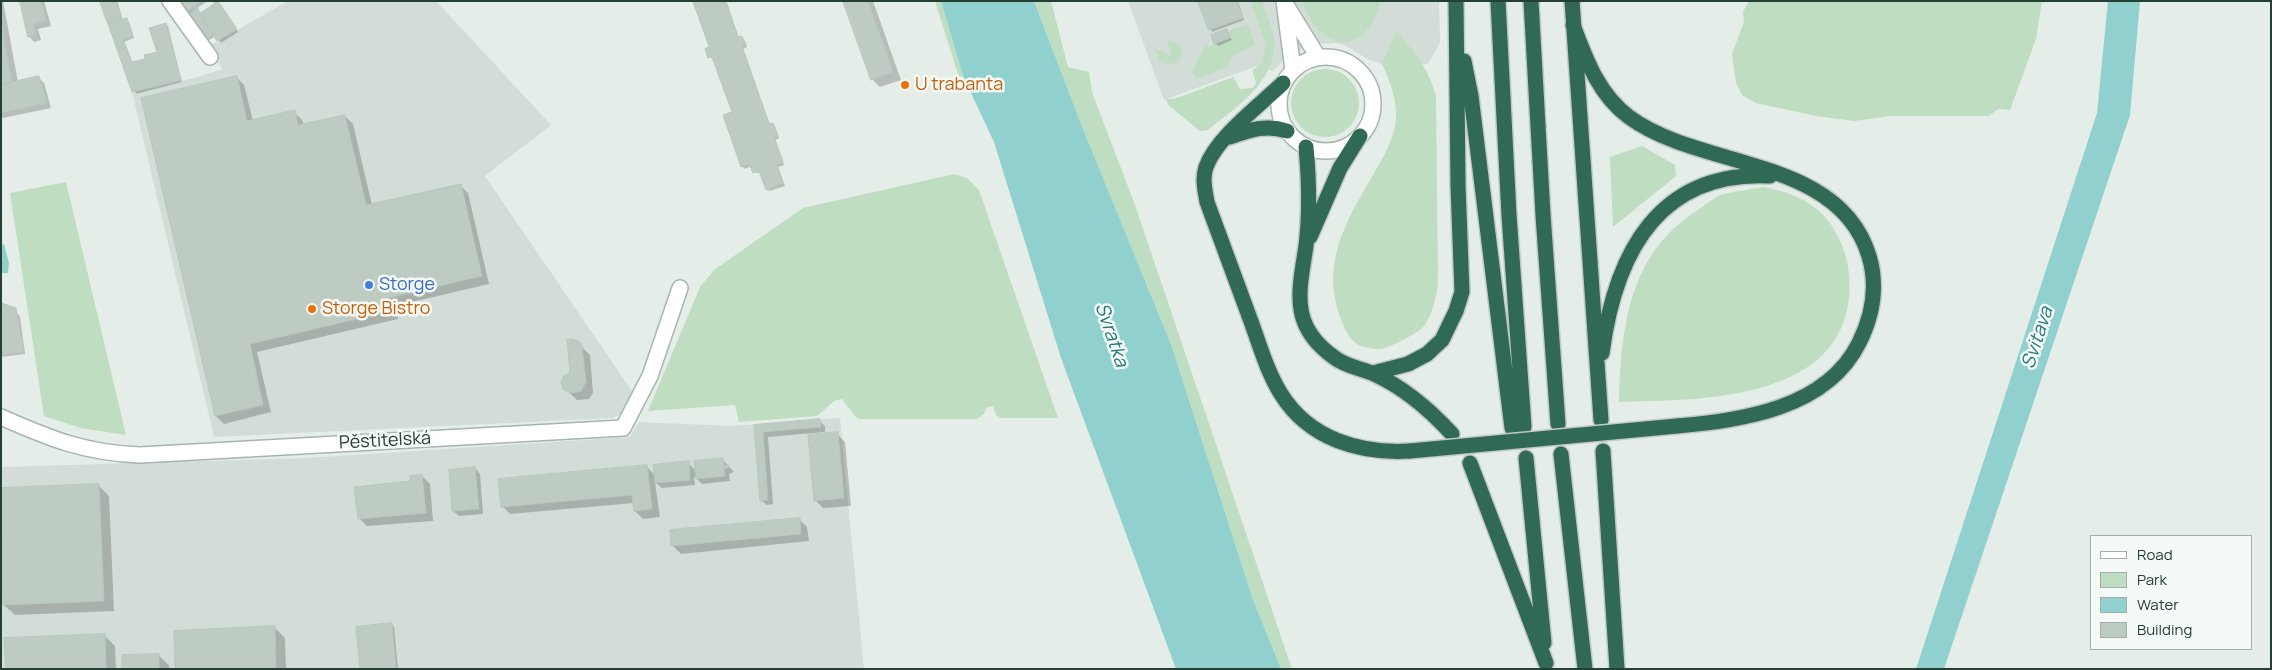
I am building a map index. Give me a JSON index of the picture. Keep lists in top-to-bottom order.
{
  "streets": {
    "street": ["Pěstitelská"]
  },
  "water": ["Svratka", "Svitava"],
  "places": ["U trabanta", "Storge", "Storge Bistro"],
  "legend": [
    "Road",
    "Park",
    "Water",
    "Building"
  ]
}
